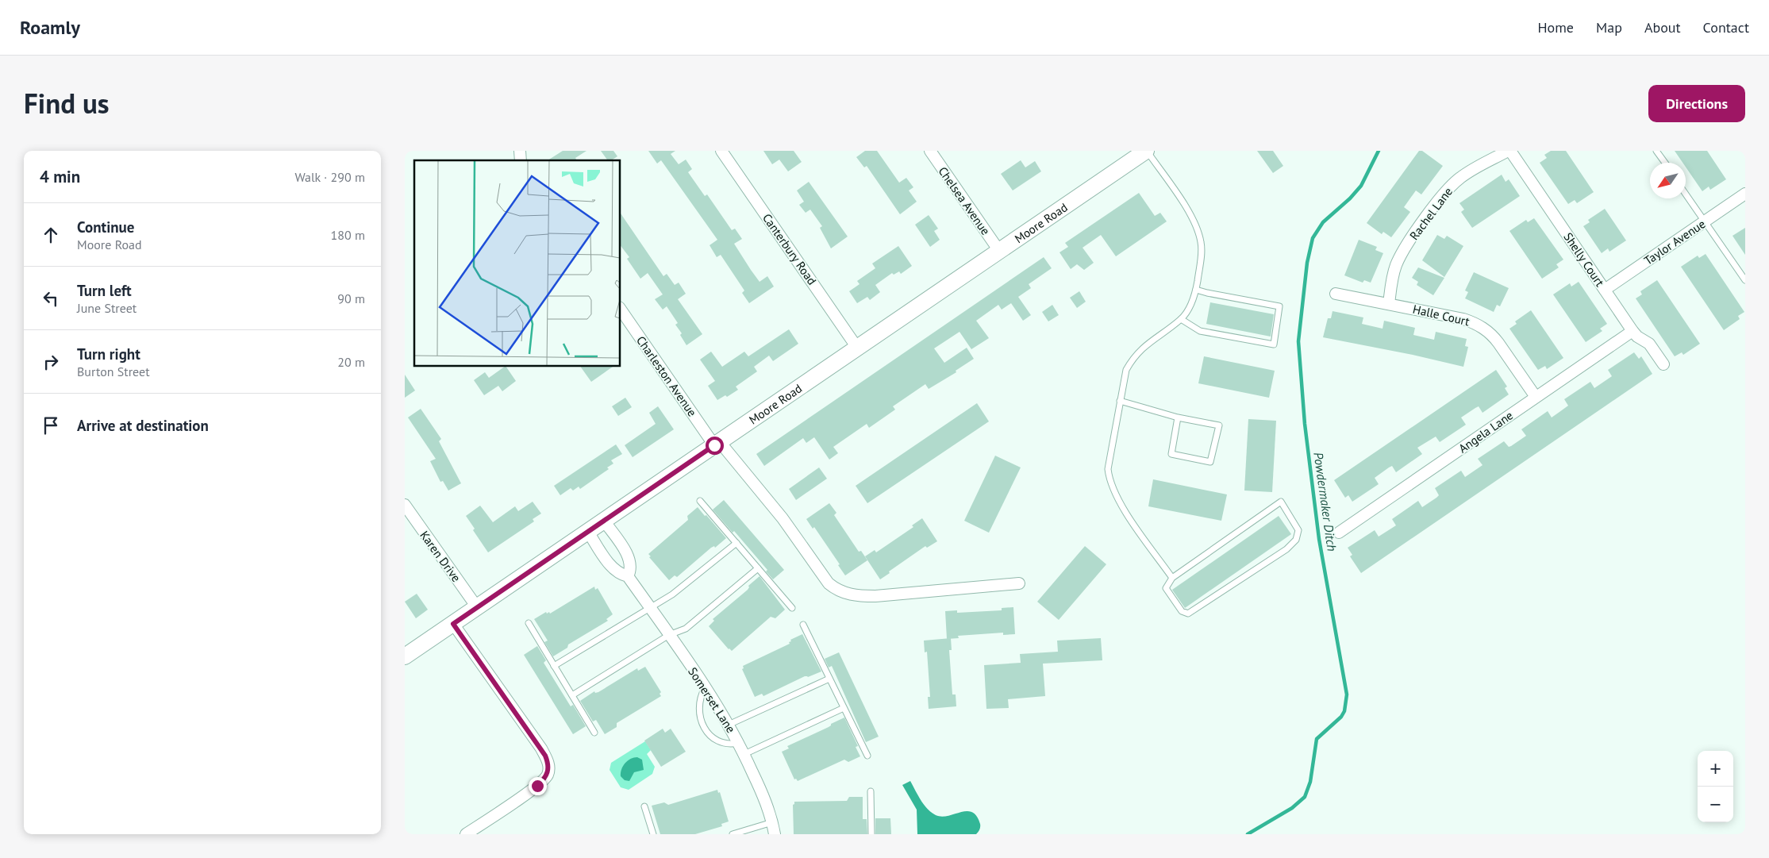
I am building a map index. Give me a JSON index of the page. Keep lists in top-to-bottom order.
{
  "streets": {
    "street": [
      "Chelsea Avenue",
      "Rachel Lane",
      "Moore Road",
      "Taylor Avenue",
      "Canterbury Road",
      "Shelly Court",
      "Halle Court",
      "Charleston Avenue",
      "Angela Lane",
      "Karen Drive",
      "Somerset Lane"
    ]
  },
  "crossings": [
    ["Chelsea Avenue", "Moore Road"],
    ["Rachel Lane", "Shelly Court"],
    ["Rachel Lane", "Halle Court"],
    ["Moore Road", "Canterbury Road"],
    ["Moore Road", "Charleston Avenue"],
    ["Moore Road", "Karen Drive"],
    ["Moore Road", "Somerset Lane"],
    ["Taylor Avenue", "Shelly Court"],
    ["Shelly Court", "Angela Lane"],
    ["Halle Court", "Angela Lane"]
  ],
  "water": ["Powdermaker Ditch"],
  "north": "bottom left",
  "page": {
    "header": "Roamly",
    "nav": [
      "Home",
      "Map",
      "About",
      "Contact"
    ],
    "title": "Find us",
    "buttons": "Directions",
    "heading": ["4 min", "Walk · 290 m"],
    "list": [
      ["Continue", "Moore Road", "180 m"],
      ["Turn left", "June Street", "90 m"],
      ["Turn right", "Burton Street", "20 m"],
      "Arrive at destination"
    ],
    "map_buttons": ["+", "−"]
  }
}
